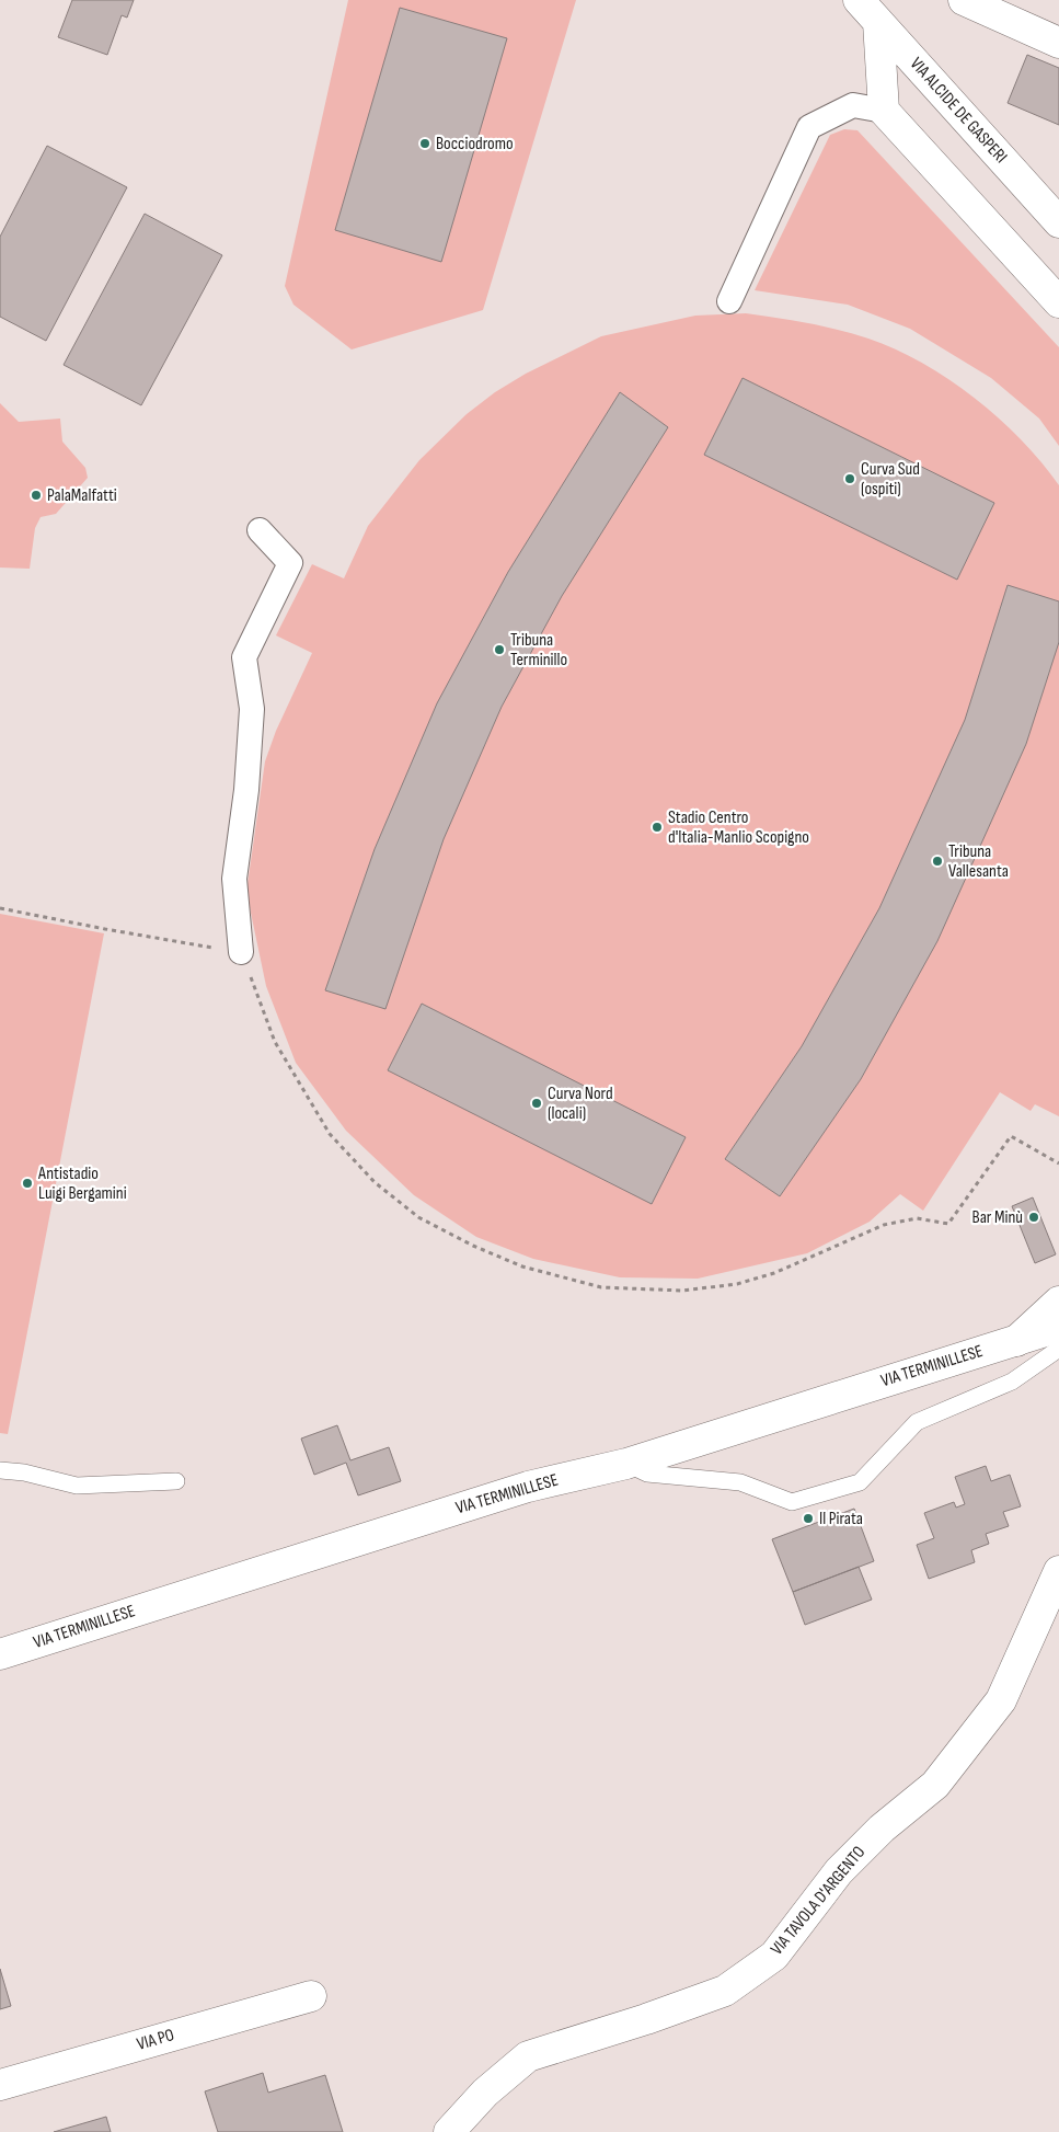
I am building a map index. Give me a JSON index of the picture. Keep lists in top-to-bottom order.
{
  "streets": {
    "street": [
      "VIA ALCIDE DE GASPERI",
      "VIA TERMINILLESE",
      "VIA TAVOLA D'ARGENTO",
      "VIA PO"
    ]
  },
  "places": [
    "Bocciodromo",
    "Curva Sud (ospiti)",
    "PalaMalfatti",
    "Tribuna Terminillo",
    "Stadio Centro d'Italia-Manlio Scopigno",
    "Tribuna Vallesanta",
    "Curva Nord (locali)",
    "Antistadio Luigi Bergamini",
    "Bar Minù",
    "Il Pirata"
  ]
}
